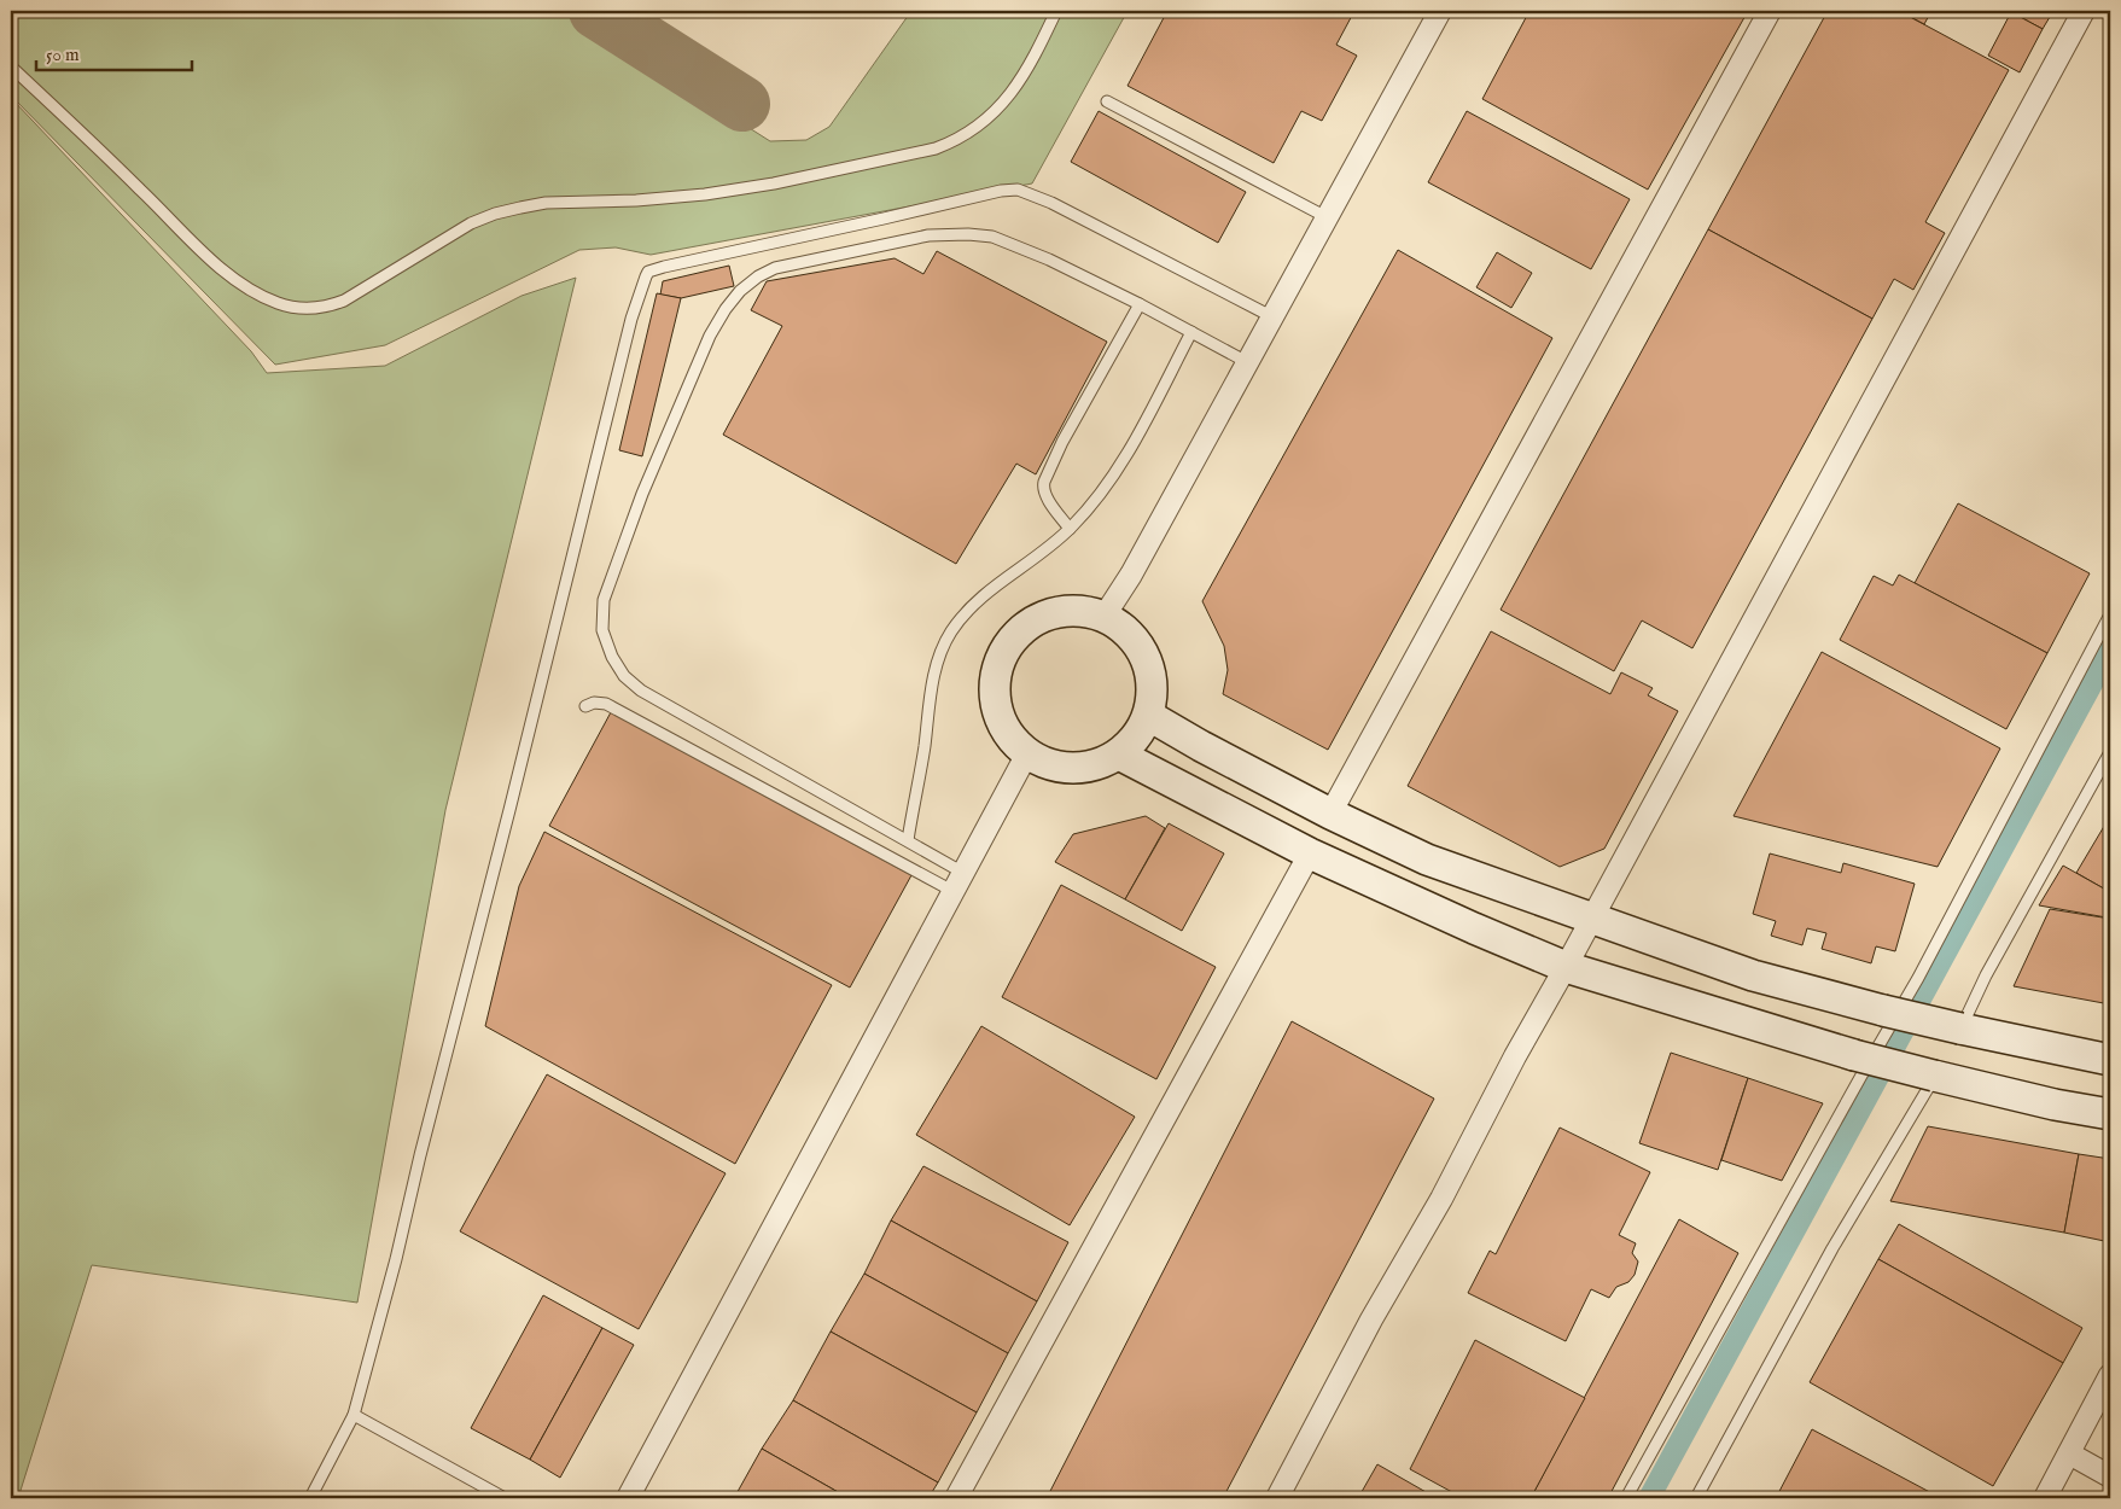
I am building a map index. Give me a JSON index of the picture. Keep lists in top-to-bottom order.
{
  "scale_bar": "50 m"
}
